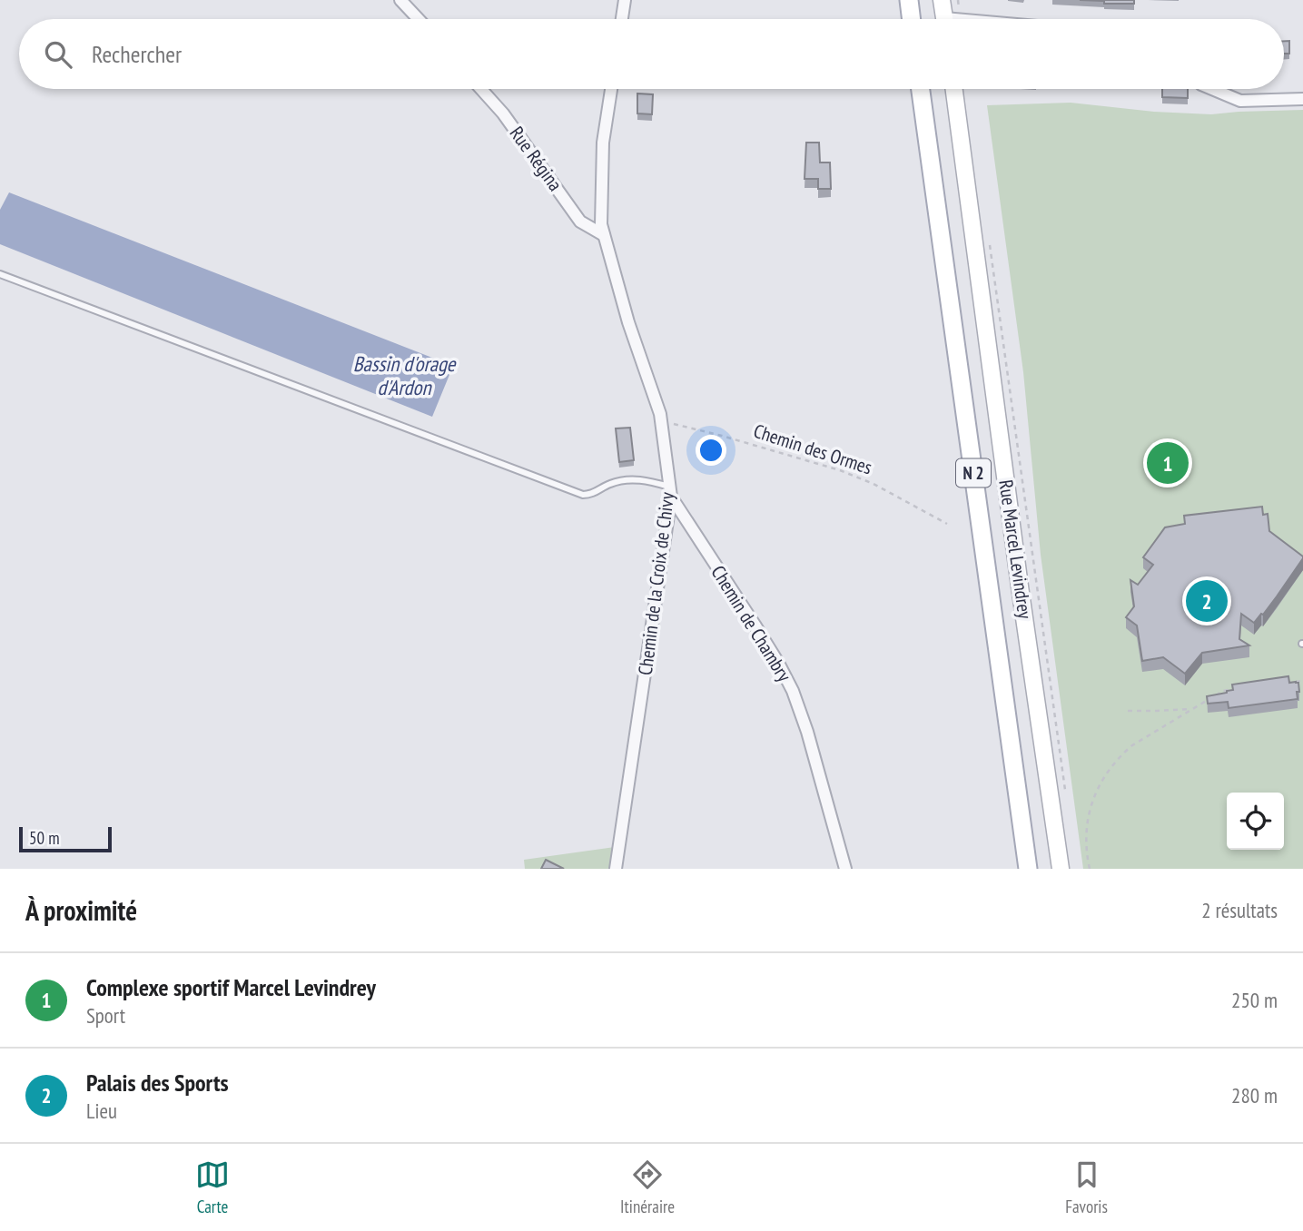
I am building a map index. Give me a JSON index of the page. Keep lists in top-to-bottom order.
{
  "streets": {
    "main road": ["N 2"],
    "street": [
      "Rue Régina",
      "Rue Marcel Levindrey",
      "Chemin de la Croix de Chivy",
      "Chemin de Chambry"
    ],
    "path": ["Chemin des Ormes"]
  },
  "crossings": [
    ["Rue Régina", "Chemin de la Croix de Chivy"],
    ["Chemin des Ormes", "Chemin de la Croix de Chivy"],
    ["Chemin de la Croix de Chivy", "Chemin de Chambry"]
  ],
  "water": ["Bassin d'orage d'Ardon"],
  "scale_bar": "50 m",
  "page": {
    "search": "Rechercher",
    "pins": ["1", "2"],
    "scale": "50 m",
    "heading": ["À proximité", "2 résultats"],
    "list": [
      {
        "mark": "1",
        "name": "Complexe sportif Marcel Levindrey",
        "note": "Sport",
        "value": "250 m"
      },
      {
        "mark": "2",
        "name": "Palais des Sports",
        "note": "Lieu",
        "value": "280 m"
      }
    ],
    "nav": ["Carte", "Itinéraire", "Favoris"]
  }
}
